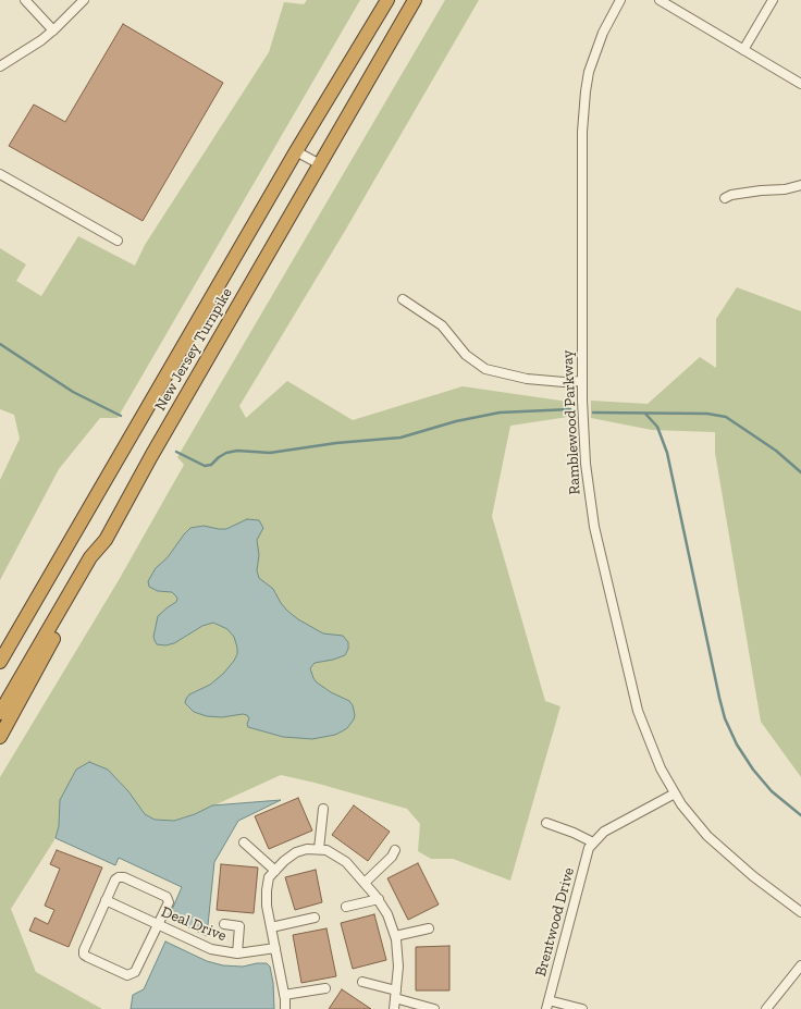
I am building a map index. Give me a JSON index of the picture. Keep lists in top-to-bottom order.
{
  "streets": {
    "highway": ["New Jersey Turnpike"],
    "street": ["Ramblewood Parkway", "Brentwood Drive", "Deal Drive"]
  }
}
